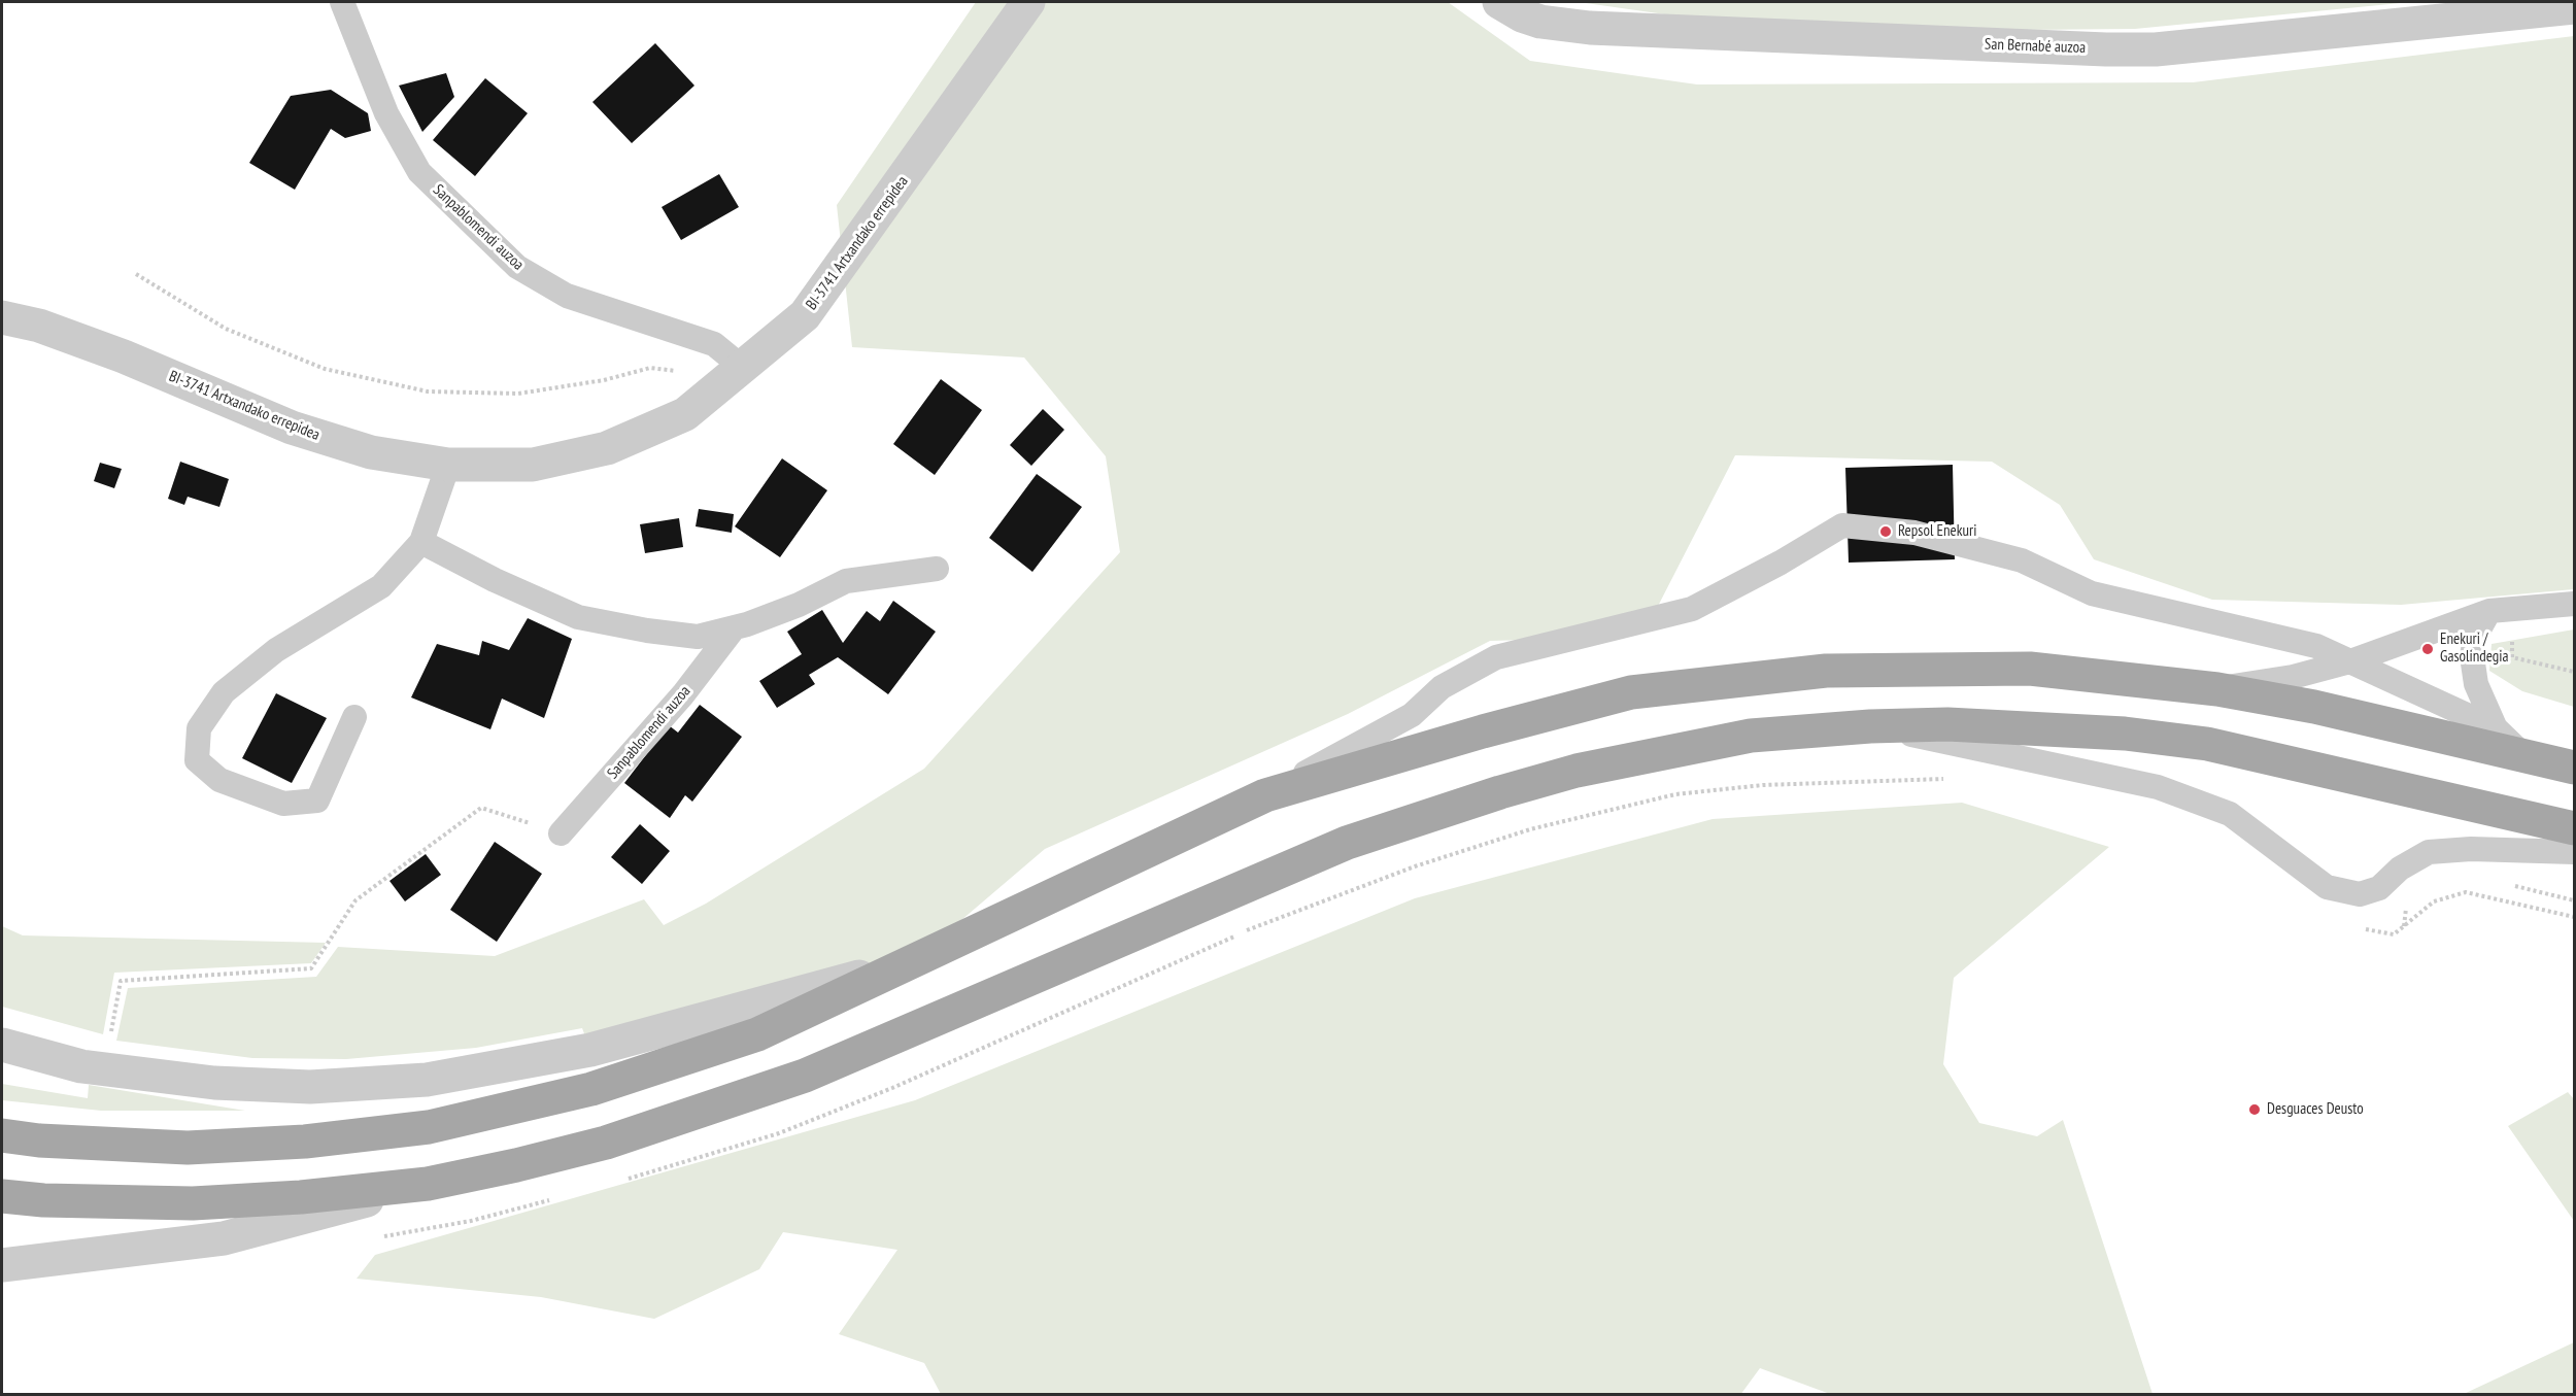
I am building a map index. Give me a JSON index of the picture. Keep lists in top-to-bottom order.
{
  "streets": {
    "street": ["San Bernabé auzoa", "BI-3741 Artxandako errepidea"],
    "lane": ["Sanpablomendi auzoa"]
  },
  "crossings": [
    ["Sanpablomendi auzoa", "BI-3741 Artxandako errepidea"]
  ],
  "places": ["Repsol Enekuri", "Enekuri / Gasolindegia", "Desguaces Deusto"]
}
